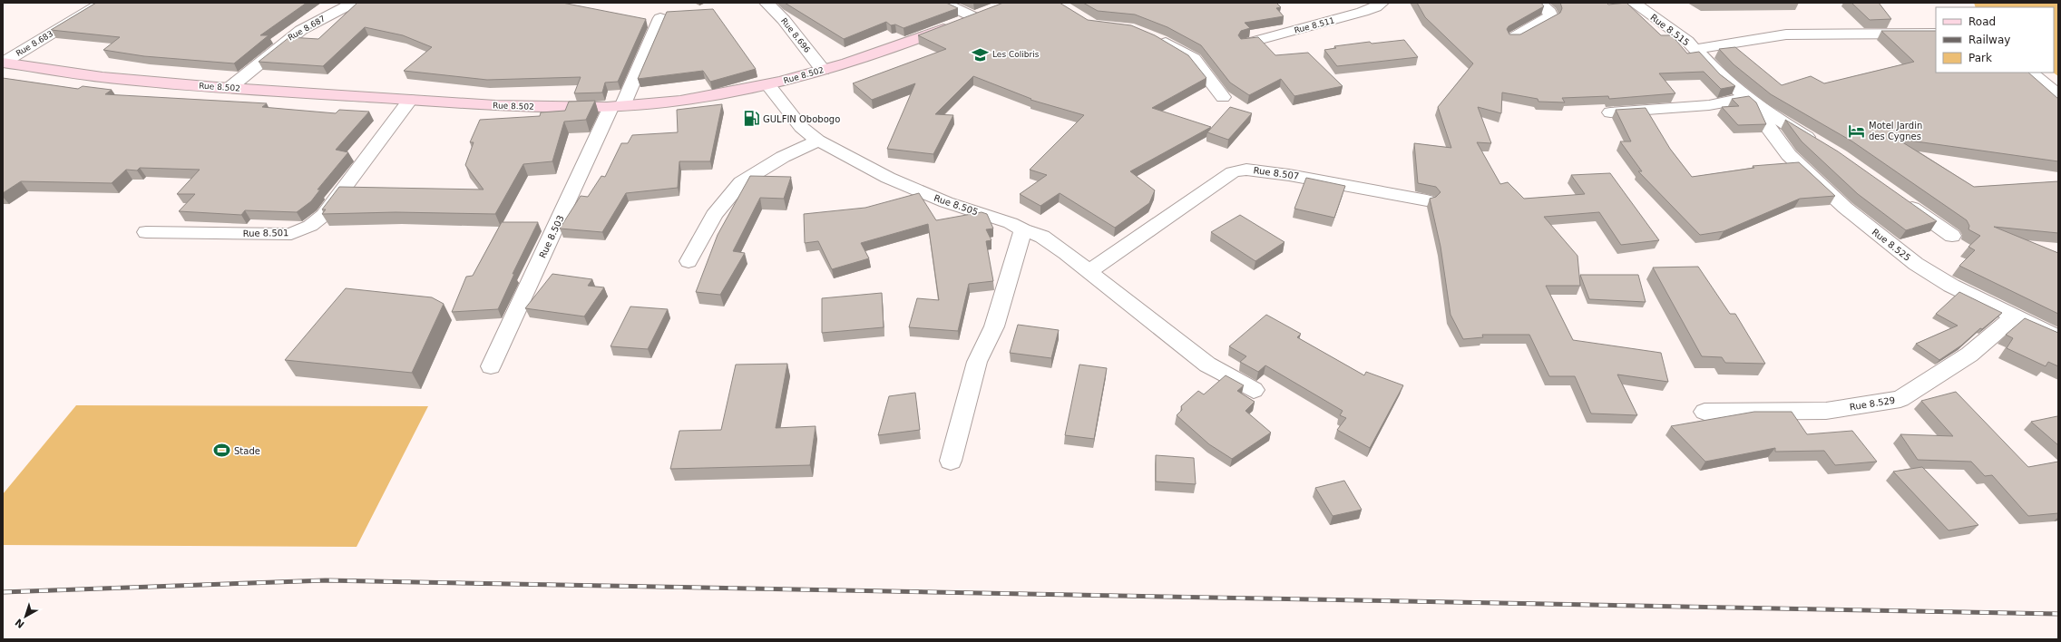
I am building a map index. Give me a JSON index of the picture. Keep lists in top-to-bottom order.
{
  "streets": {
    "main road": ["Rue 8.502"],
    "street": [
      "Rue 8.511",
      "Rue 8.687",
      "Rue 8.515",
      "Rue 8.696",
      "Rue 8.683",
      "Rue 8.507",
      "Rue 8.505",
      "Rue 8.501",
      "Rue 8.503",
      "Rue 8.525",
      "Rue 8.529"
    ]
  },
  "crossings": [
    ["Rue 8.687", "Rue 8.502"],
    ["Rue 8.515", "Rue 8.525"],
    ["Rue 8.696", "Rue 8.502"],
    ["Rue 8.683", "Rue 8.502"],
    ["Rue 8.502", "Rue 8.505"],
    ["Rue 8.502", "Rue 8.501"],
    ["Rue 8.502", "Rue 8.503"],
    ["Rue 8.507", "Rue 8.505"],
    ["Rue 8.525", "Rue 8.529"]
  ],
  "places": {
    "school or university": ["Les Colibris"],
    "fuel station": ["GULFIN Obobogo"],
    "hotel": ["Motel Jardin des Cygnes"],
    "sports": ["Stade"]
  },
  "legend": ["Road", "Railway", "Park"],
  "north": "bottom left"
}
